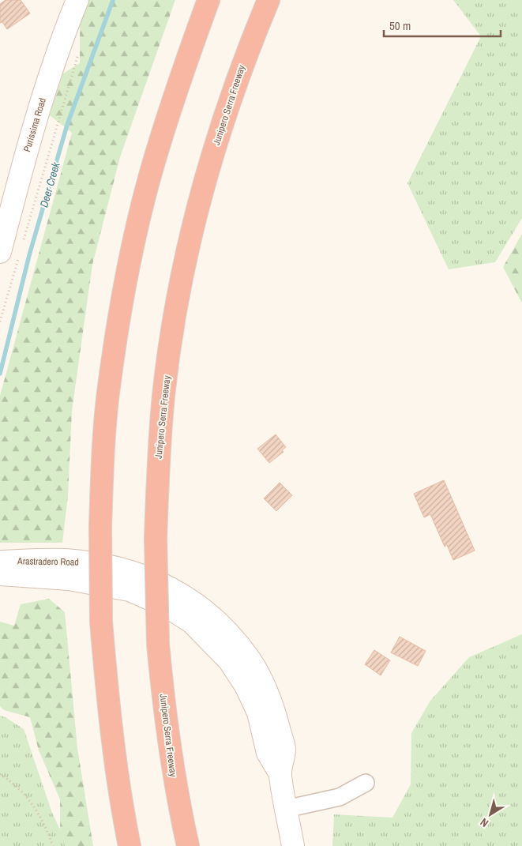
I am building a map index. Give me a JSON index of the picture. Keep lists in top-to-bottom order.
{
  "streets": {
    "highway": ["Junipero Serra Freeway"],
    "street": ["Purissima Road", "Arastradero Road"]
  },
  "water": ["Deer Creek"],
  "scale_bar": "50 m",
  "north": "bottom left"
}
